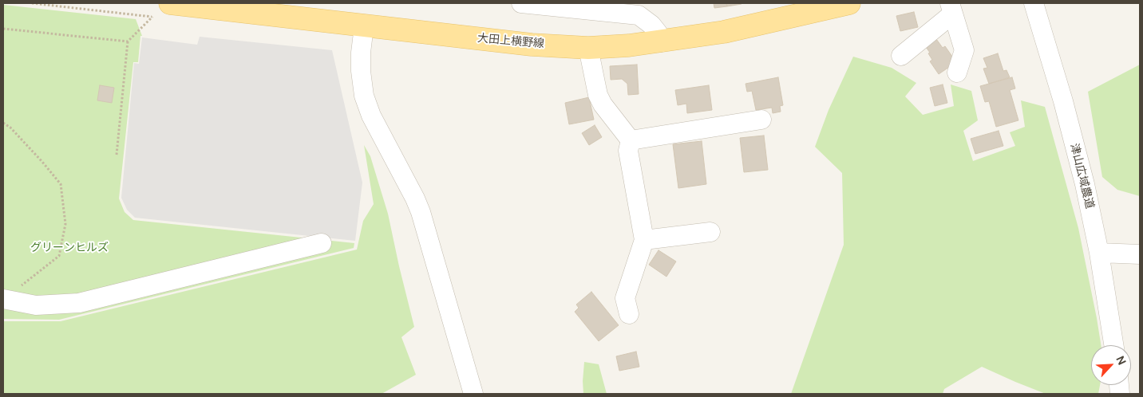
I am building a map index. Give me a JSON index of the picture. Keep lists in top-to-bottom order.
{
  "streets": {
    "main road": ["大田上横野線"],
    "street": ["津山広域農道"]
  },
  "parks": ["グリーンヒルズ"],
  "north": "top right"
}
